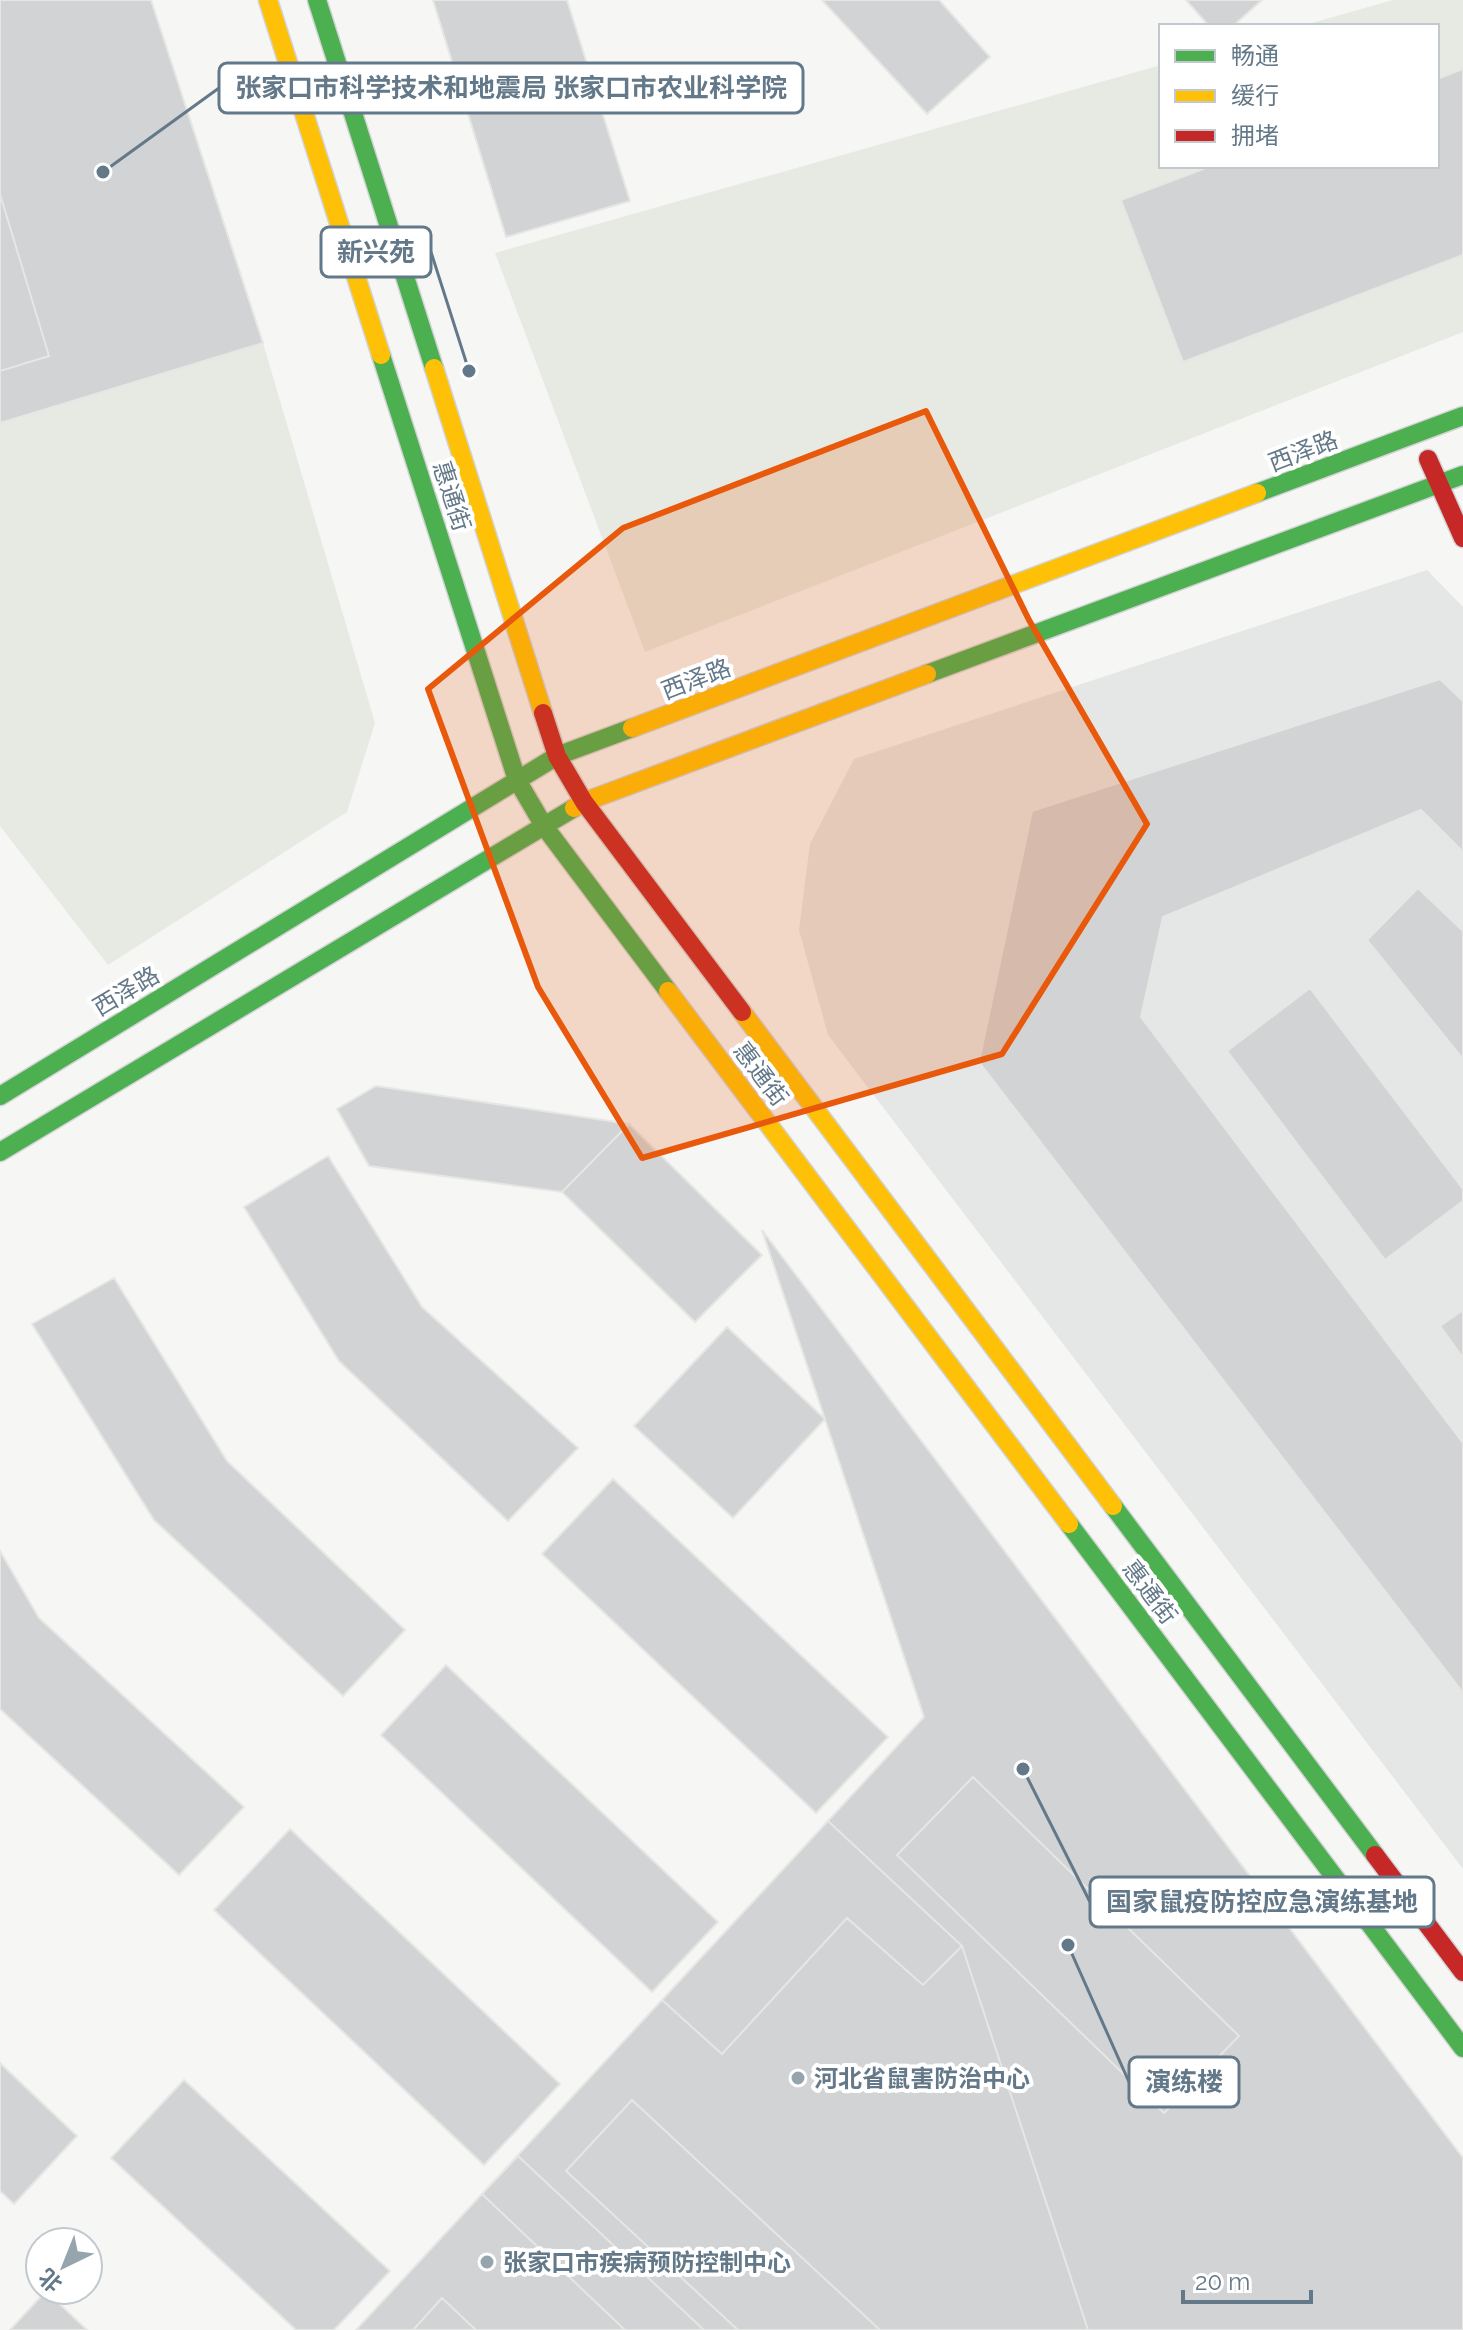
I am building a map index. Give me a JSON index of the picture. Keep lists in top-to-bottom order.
{
  "streets": {
    "main road": ["西泽路", "惠通街"]
  },
  "crossings": [
    ["西泽路", "惠通街"]
  ],
  "places": [
    "张家口市科学技术和地震局 张家口市农业科学院",
    "新兴苑",
    "国家鼠疫防控应急演练基地",
    "演练楼",
    "河北省鼠害防治中心",
    "张家口市疾病预防控制中心"
  ],
  "legend": ["畅通", "缓行", "拥堵"],
  "scale_bar": "20 m",
  "north": "bottom left"
}
